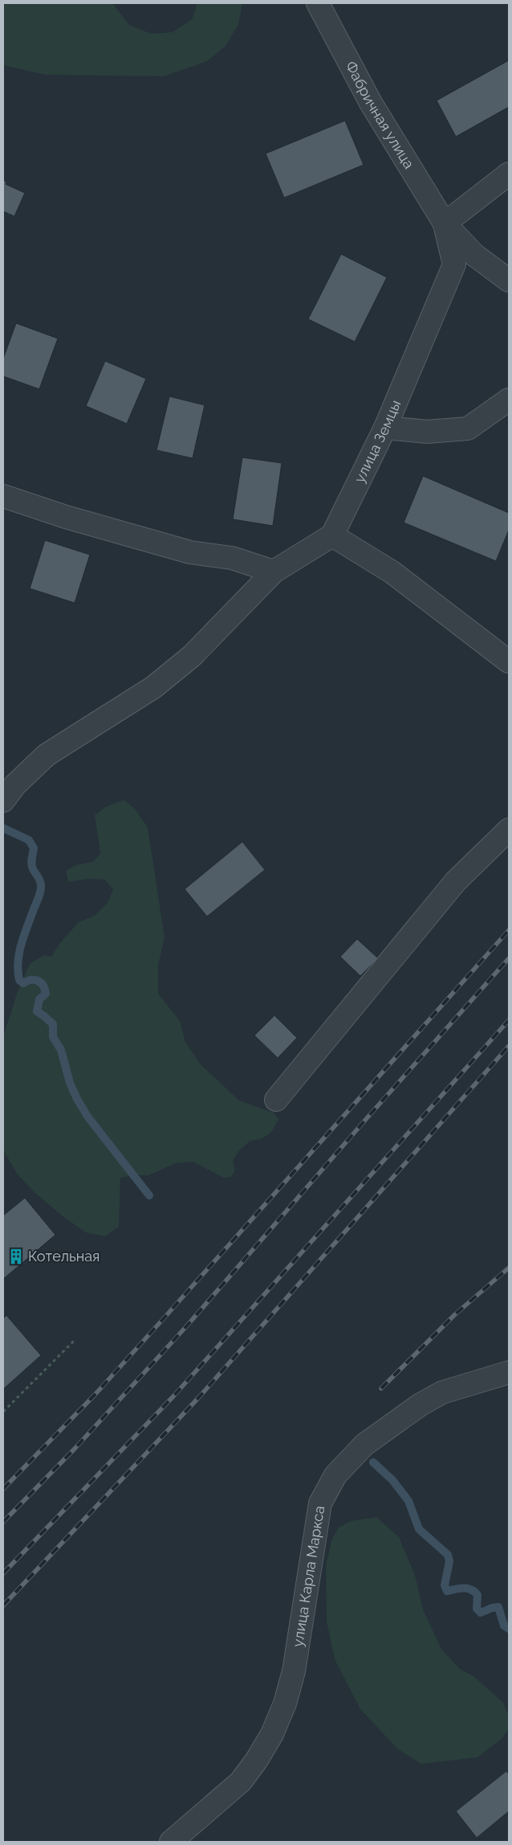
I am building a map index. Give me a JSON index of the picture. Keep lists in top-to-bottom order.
{
  "streets": {
    "street": ["Фабричная улица", "улица Земцы", "улица Карла Маркса"]
  },
  "crossings": [
    ["Фабричная улица", "улица Земцы"]
  ],
  "places": {
    "building": ["Котельная"]
  }
}
